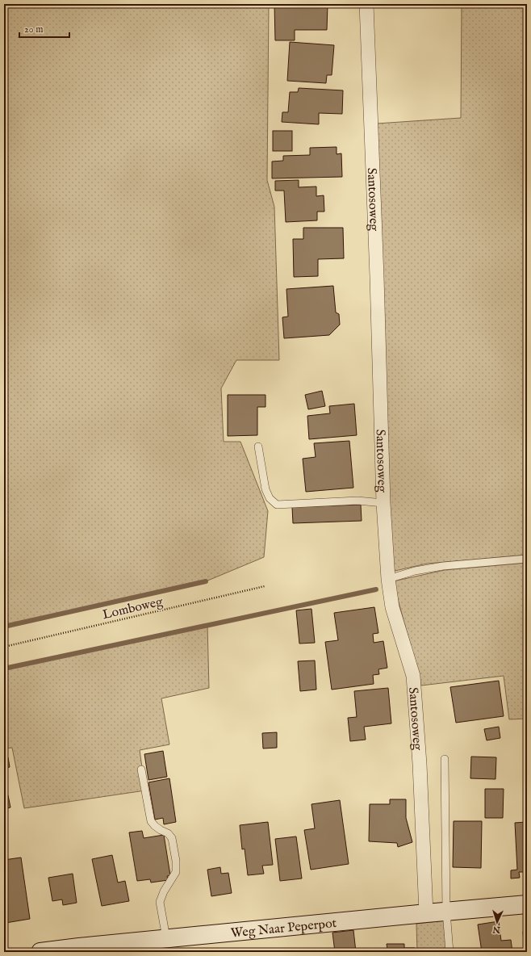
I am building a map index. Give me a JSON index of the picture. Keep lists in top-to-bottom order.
{
  "streets": {
    "street": ["Santosoweg", "Weg Naar Peperpot"],
    "path": ["Lomboweg"]
  },
  "crossings": [
    ["Santosoweg", "Weg Naar Peperpot"]
  ],
  "scale_bar": "20 m",
  "north": "bottom"
}
